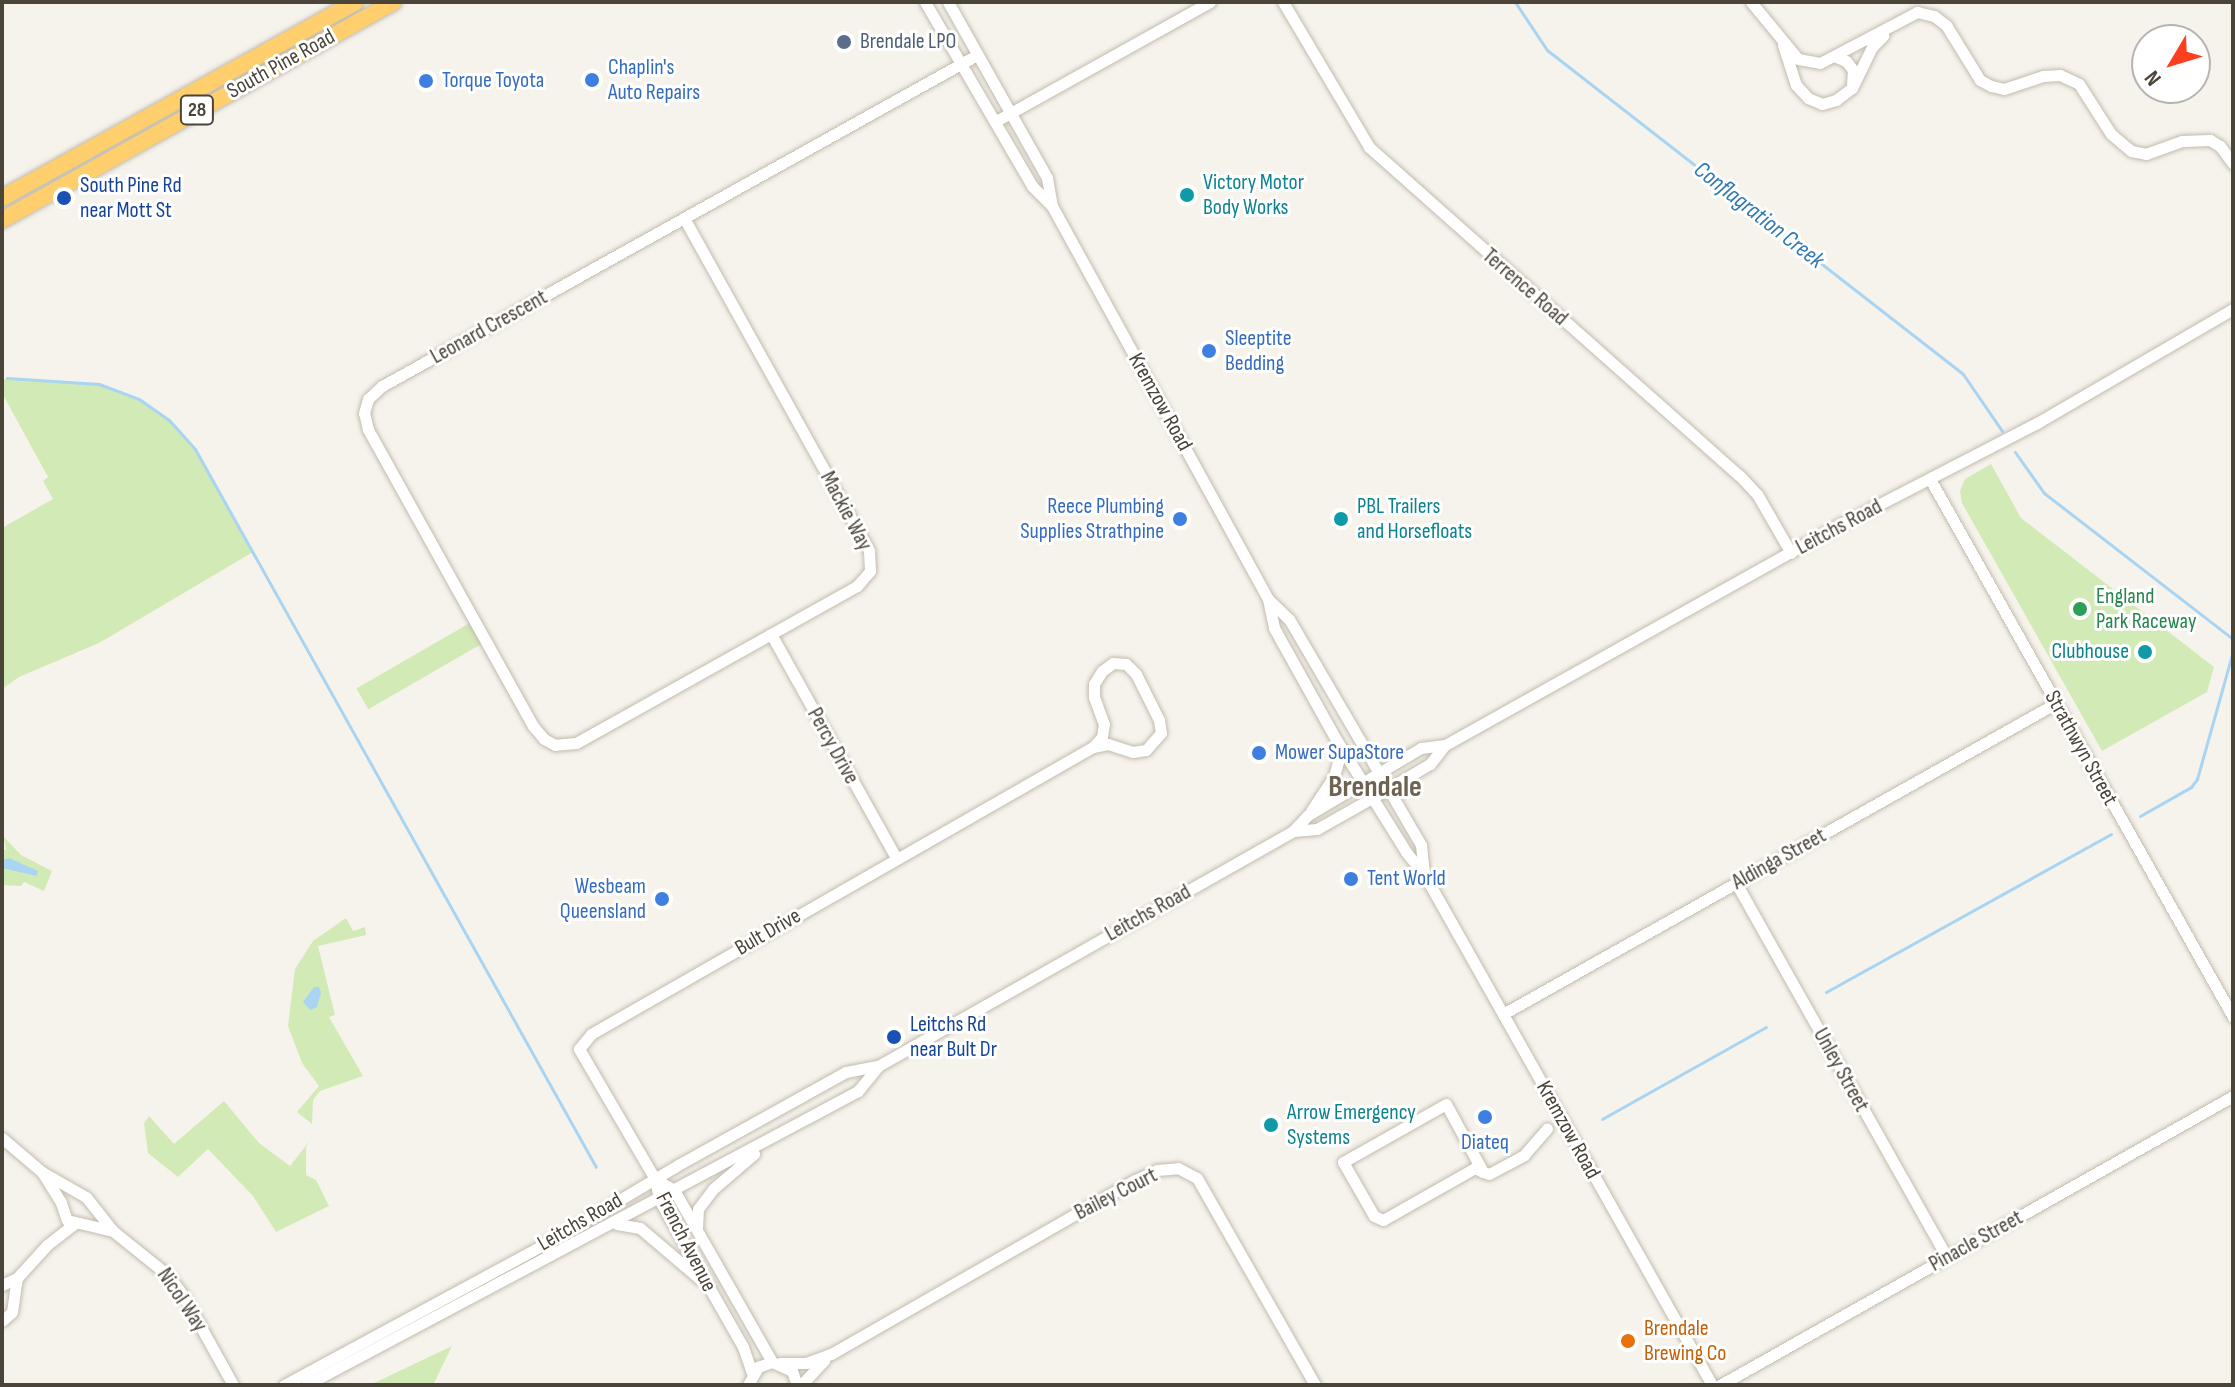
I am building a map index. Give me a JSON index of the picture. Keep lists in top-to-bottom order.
{
  "streets": {
    "highway": ["South Pine Road", "28"],
    "street": [
      "Terrence Road",
      "Leonard Crescent",
      "Kremzow Road",
      "Mackie Way",
      "Leitchs Road",
      "Percy Drive",
      "Strathwyn Street",
      "Aldinga Street",
      "Bult Drive",
      "Unley Street",
      "Bailey Court",
      "Pinacle Street",
      "French Avenue",
      "Nicol Way"
    ]
  },
  "crossings": [
    ["Terrence Road", "Leitchs Road"],
    ["Leonard Crescent", "Kremzow Road"],
    ["Leonard Crescent", "Mackie Way"],
    ["Kremzow Road", "Leitchs Road"],
    ["Kremzow Road", "Aldinga Street"],
    ["Mackie Way", "Percy Drive"],
    ["Leitchs Road", "Strathwyn Street"],
    ["Leitchs Road", "Bult Drive"],
    ["Leitchs Road", "French Avenue"],
    ["Percy Drive", "Bult Drive"],
    ["Strathwyn Street", "Aldinga Street"],
    ["Aldinga Street", "Unley Street"],
    ["Bult Drive", "French Avenue"],
    ["Unley Street", "Pinacle Street"],
    ["Bailey Court", "French Avenue"]
  ],
  "districts": ["Brendale"],
  "water": ["Conflagration Creek"],
  "places": [
    "Brendale LPO",
    "Chaplin's Auto Repairs",
    "Torque Toyota",
    "Victory Motor Body Works",
    "South Pine Rd near Mott St",
    "Sleeptite Bedding",
    "Reece Plumbing Supplies Strathpine",
    "PBL Trailers and Horsefloats",
    "England Park Raceway",
    "Clubhouse",
    "Mower SupaStore",
    "Tent World",
    "Wesbeam Queensland",
    "Leitchs Rd near Bult Dr",
    "Diateq",
    "Arrow Emergency Systems",
    "Brendale Brewing Co"
  ],
  "north": "bottom left"
}
